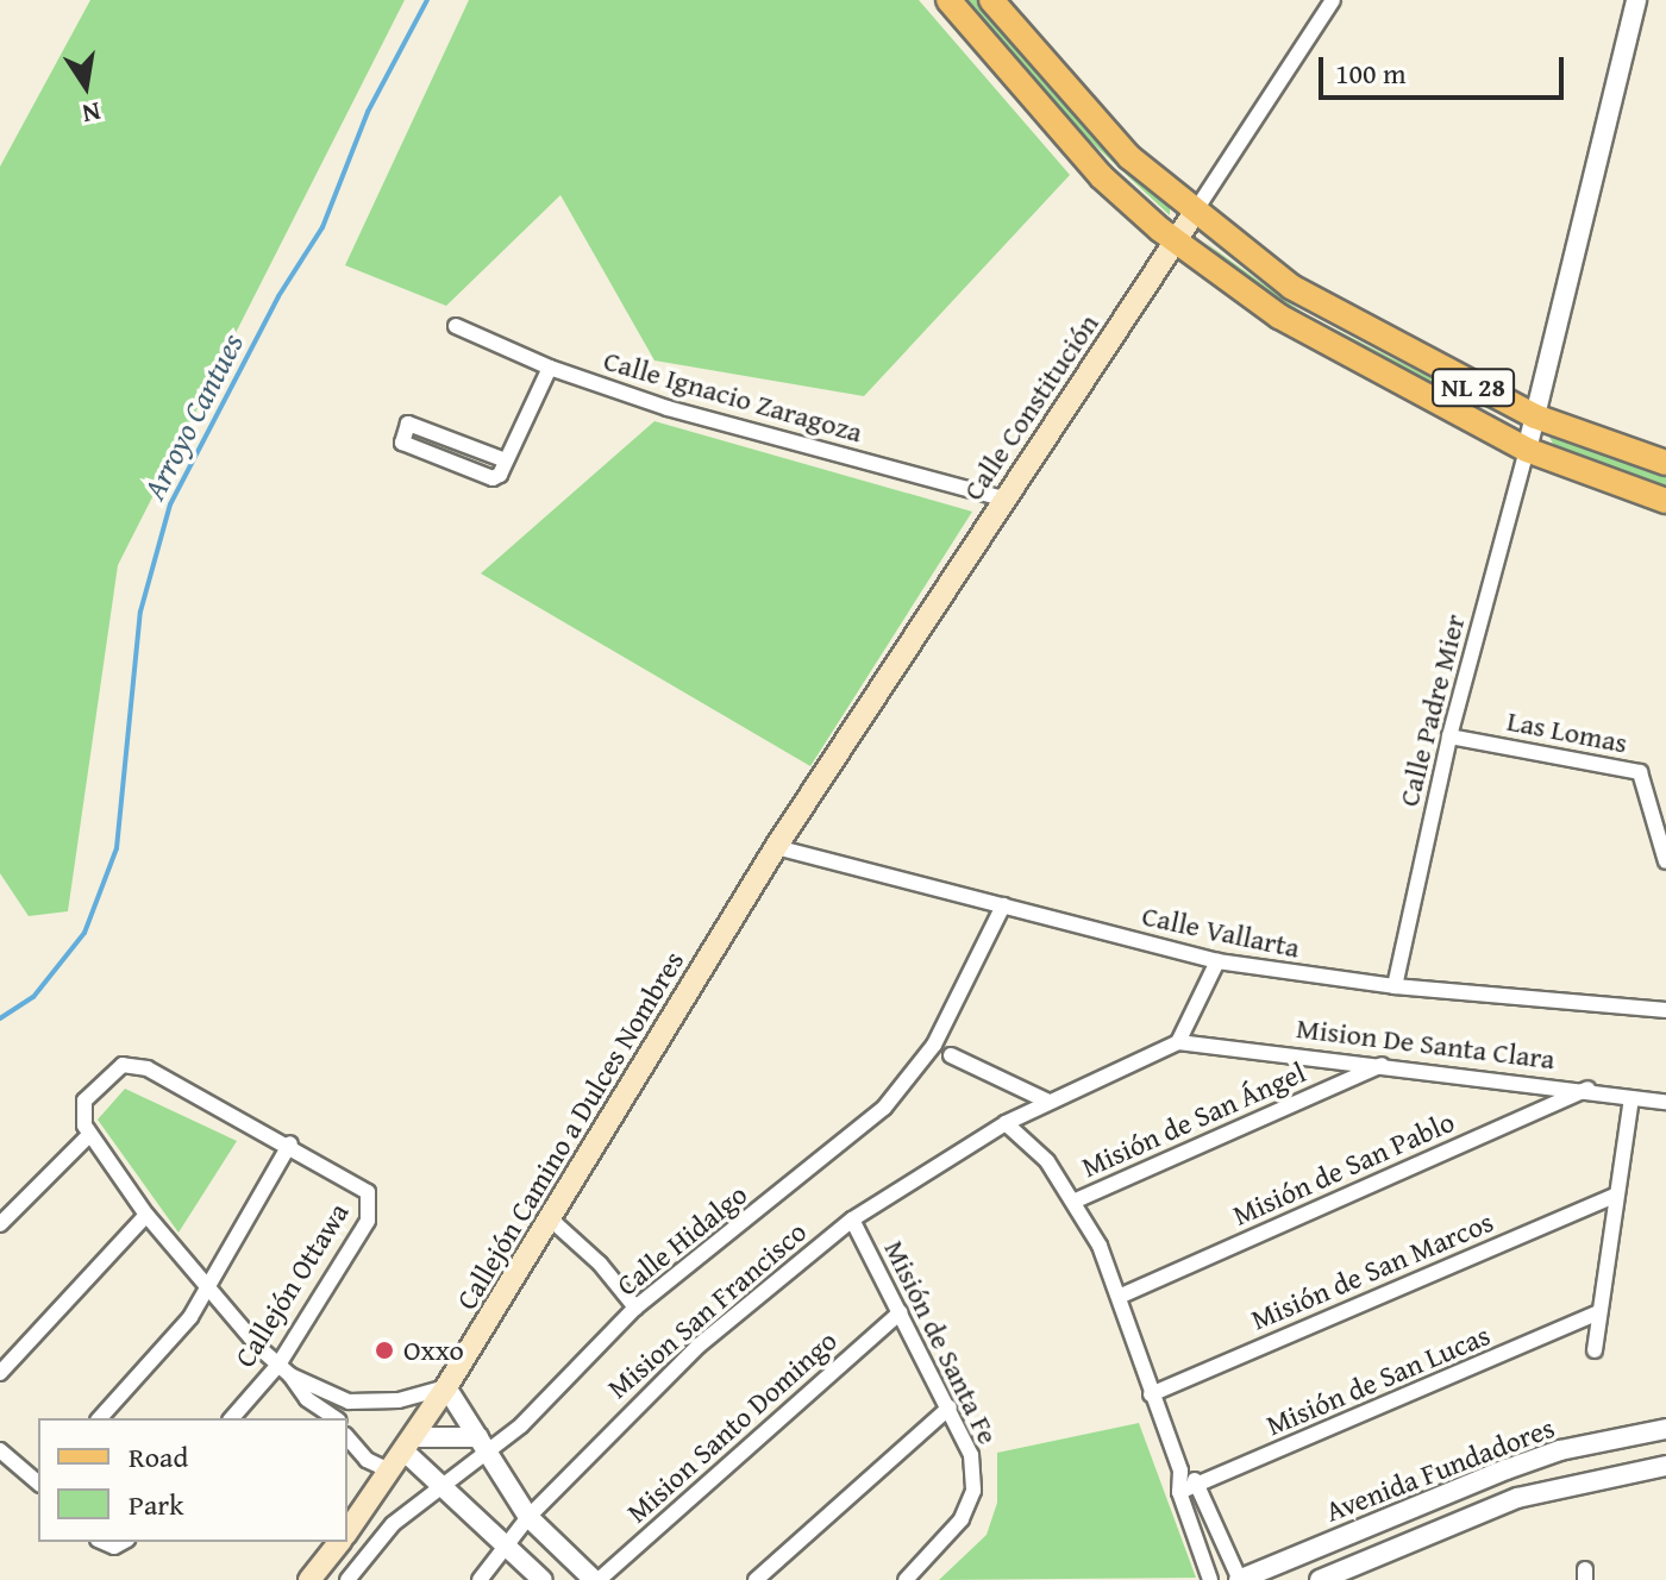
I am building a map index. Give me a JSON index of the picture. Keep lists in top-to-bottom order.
{
  "streets": {
    "main road": ["NL 28", "Calle Constitución", "Callejón Camino a Dulces Nombres"],
    "street": [
      "Calle Ignacio Zaragoza",
      "Calle Padre Mier",
      "Las Lomas",
      "Calle Vallarta",
      "Mision De Santa Clara",
      "Misión de San Ángel",
      "Misión de San Pablo",
      "Calle Hidalgo",
      "Misión de San Marcos",
      "Callejón Ottawa",
      "Mision San Francisco",
      "Misión de Santa Fe",
      "Misión de San Lucas",
      "Mision Santo Domingo",
      "Avenida Fundadores"
    ]
  },
  "crossings": [
    ["NL 28", "Calle Constitución"],
    ["NL 28", "Calle Padre Mier"],
    ["Calle Ignacio Zaragoza", "Calle Constitución"],
    ["Calle Constitución", "Calle Vallarta"],
    ["Calle Constitución", "Callejón Camino a Dulces Nombres"],
    ["Calle Padre Mier", "Las Lomas"],
    ["Calle Padre Mier", "Calle Vallarta"],
    ["Calle Vallarta", "Callejón Camino a Dulces Nombres"],
    ["Calle Vallarta", "Calle Hidalgo"],
    ["Mision De Santa Clara", "Misión de San Ángel"],
    ["Mision De Santa Clara", "Misión de San Pablo"],
    ["Mision De Santa Clara", "Mision San Francisco"],
    ["Mision San Francisco", "Misión de Santa Fe"],
    ["Misión de Santa Fe", "Mision Santo Domingo"]
  ],
  "water": ["Arroyo Cantues"],
  "places": ["Oxxo"],
  "legend": ["Road", "Park"],
  "scale_bar": "100 m",
  "north": "bottom"
}
